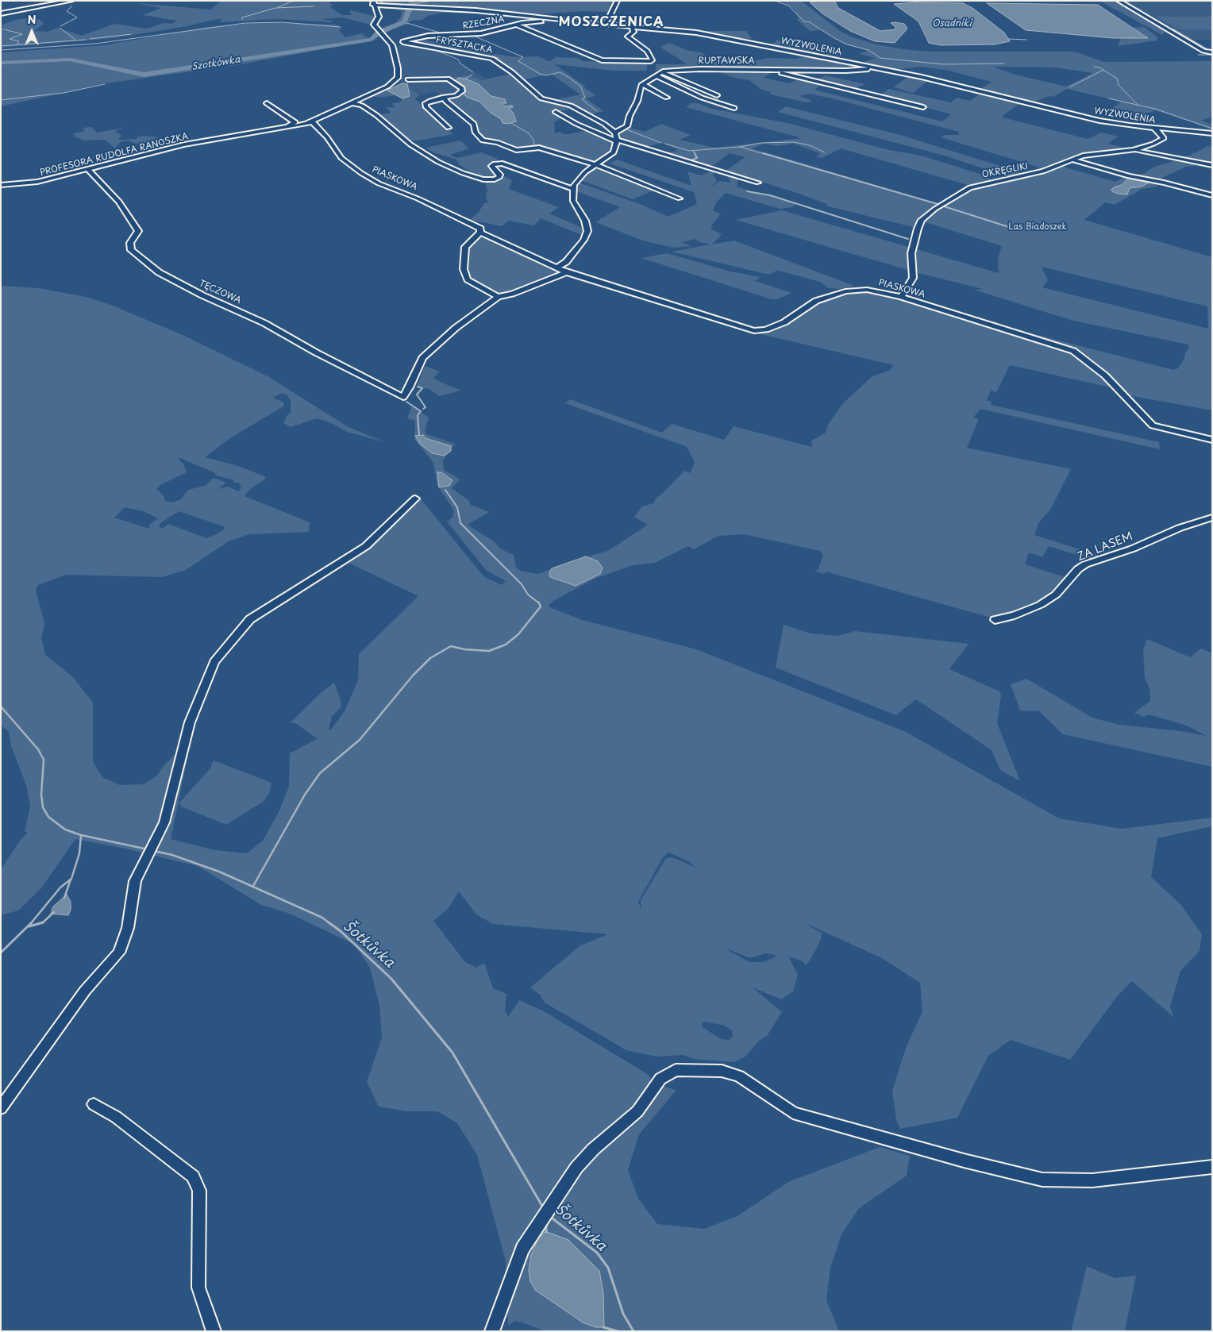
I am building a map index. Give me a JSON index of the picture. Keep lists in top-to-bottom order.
{
  "streets": {
    "street": [
      "RZECZNA",
      "FRYSZTACKA",
      "WYZWOLENIA",
      "RUPTAWSKA",
      "PROFESORA RUDOLFA RANOSZKA",
      "OKRĘGLIKI",
      "PIASKOWA",
      "TĘCZOWA",
      "ZA LASEM"
    ]
  },
  "crossings": [
    ["RZECZNA", "FRYSZTACKA"],
    ["RZECZNA", "WYZWOLENIA"],
    ["RZECZNA", "PROFESORA RUDOLFA RANOSZKA"],
    ["WYZWOLENIA", "RUPTAWSKA"],
    ["WYZWOLENIA", "PROFESORA RUDOLFA RANOSZKA"],
    ["WYZWOLENIA", "OKRĘGLIKI"],
    ["PROFESORA RUDOLFA RANOSZKA", "PIASKOWA"],
    ["PROFESORA RUDOLFA RANOSZKA", "TĘCZOWA"],
    ["OKRĘGLIKI", "PIASKOWA"]
  ],
  "districts": ["MOSZCZENICA"],
  "water": ["Osadniki", "Szotkówka", "Šotkůvka"],
  "parks": ["Las Biadoszek"],
  "north": "top"
}
